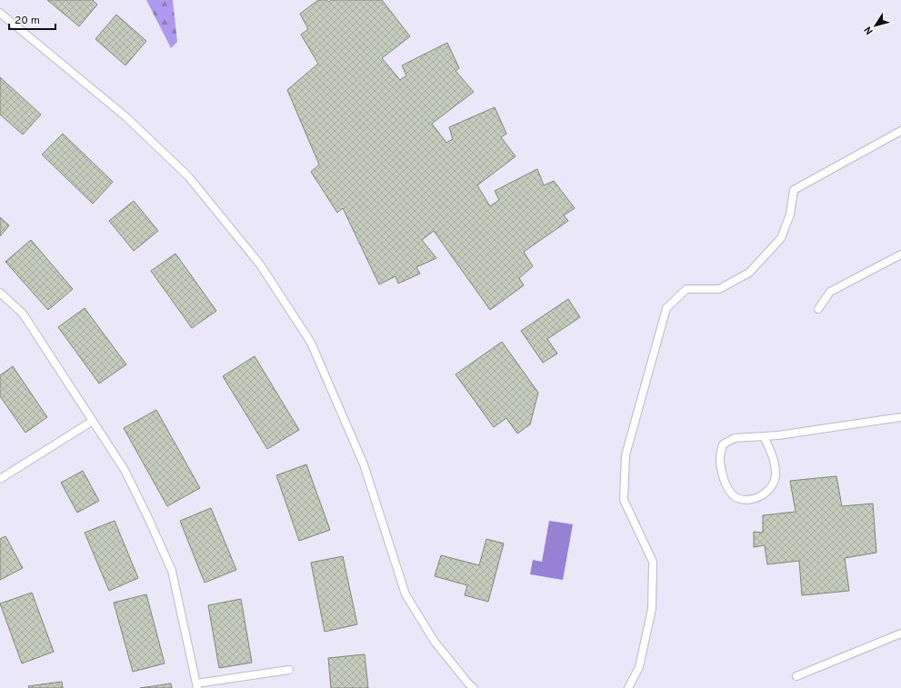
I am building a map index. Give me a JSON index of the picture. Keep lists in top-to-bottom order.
{
  "scale_bar": "20 m",
  "north": "bottom left"
}
